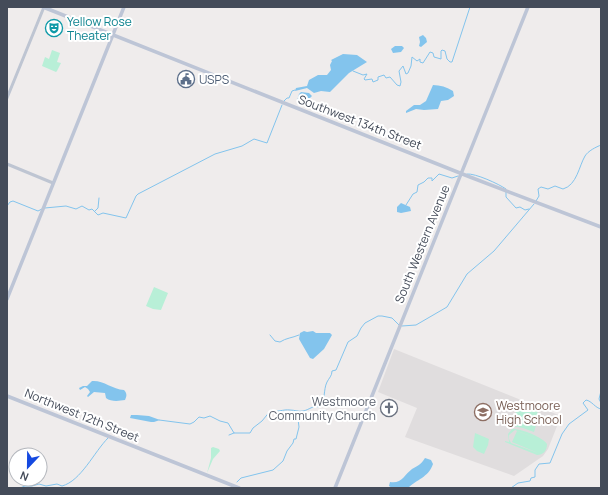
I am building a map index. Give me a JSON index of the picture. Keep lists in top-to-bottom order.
{
  "streets": {
    "main road": ["Southwest 134th Street", "South Western Avenue", "Northwest 12th Street"]
  },
  "crossings": [
    ["Southwest 134th Street", "South Western Avenue"]
  ],
  "places": {
    "theatre": ["Yellow Rose Theater"],
    "public building": ["USPS"],
    "church": ["Westmoore Community Church"],
    "school or university": ["Westmoore High School"]
  },
  "north": "bottom"
}
